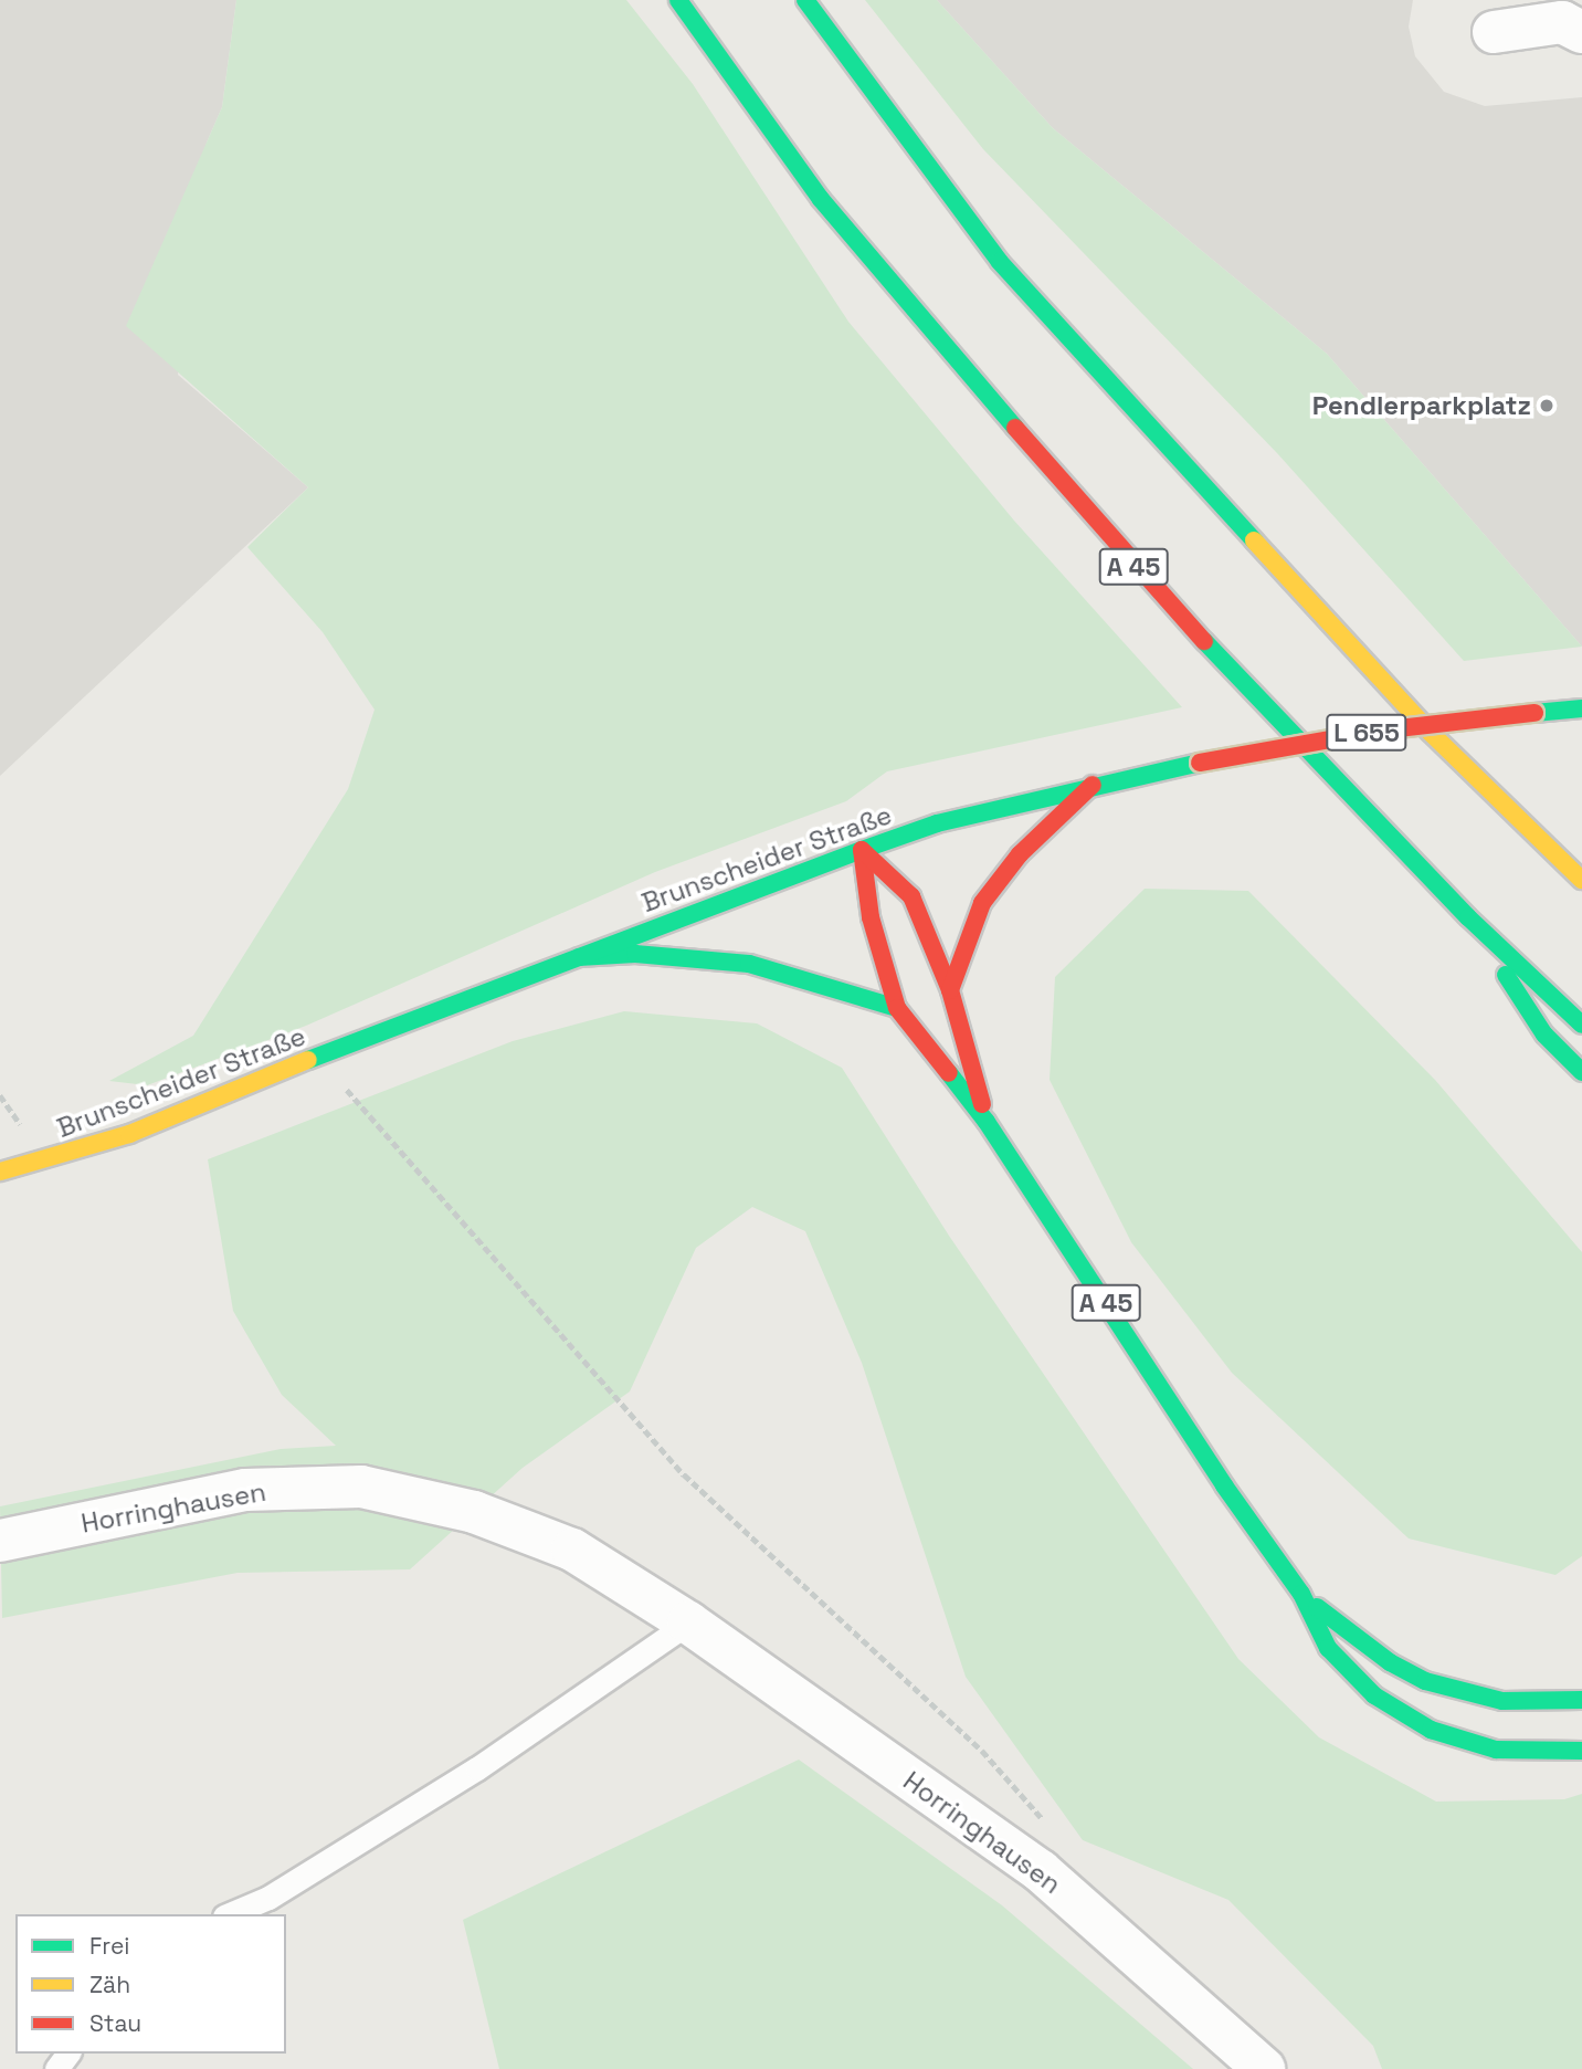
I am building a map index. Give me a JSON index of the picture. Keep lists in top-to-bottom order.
{
  "streets": {
    "main road": ["A 45", "L 655", "Brunscheider Straße"],
    "street": ["Horringhausen"]
  },
  "crossings": [
    ["A 45", "Brunscheider Straße"]
  ],
  "places": ["Pendlerparkplatz"],
  "legend": ["Frei", "Zäh", "Stau"]
}
